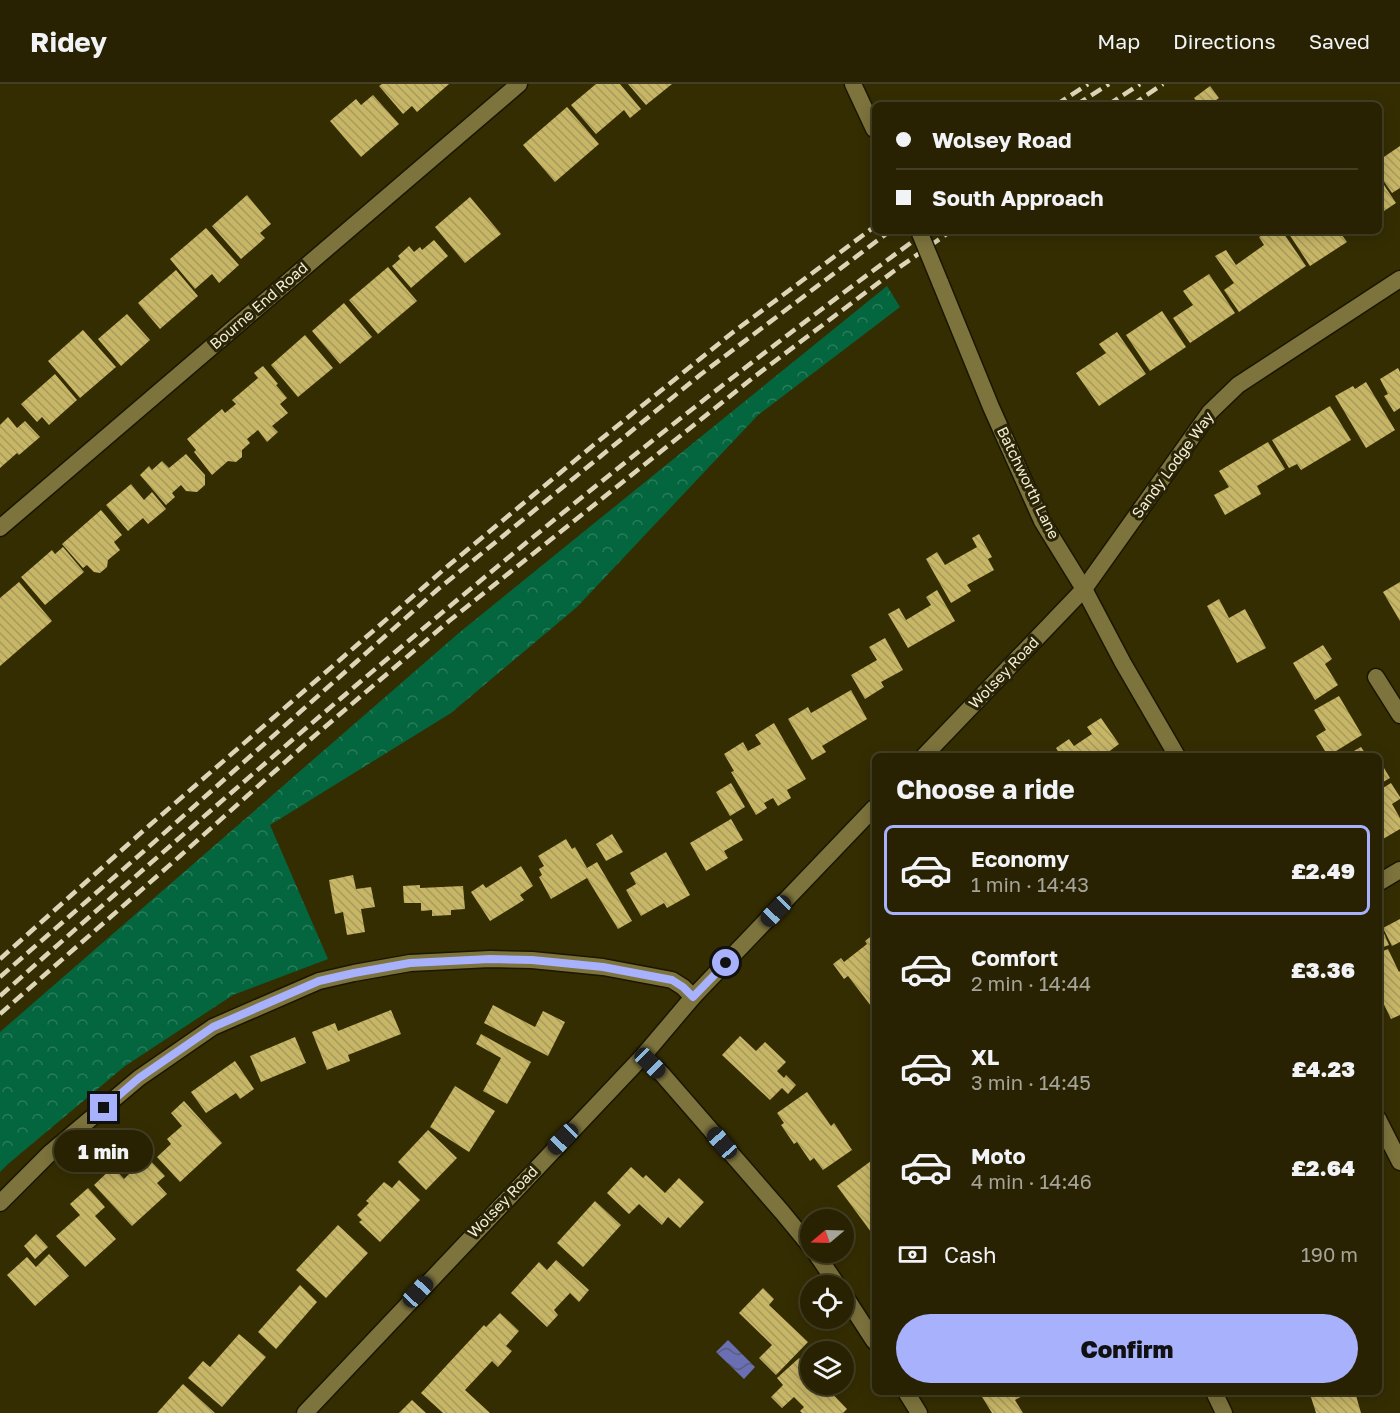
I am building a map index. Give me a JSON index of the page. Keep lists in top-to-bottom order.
{
  "streets": {
    "street": [
      "Bourne End Road",
      "Sandy Lodge Way",
      "Batchworth Lane",
      "Wolsey Road"
    ]
  },
  "crossings": [
    ["Sandy Lodge Way", "Batchworth Lane"],
    ["Sandy Lodge Way", "Wolsey Road"],
    ["Batchworth Lane", "Wolsey Road"]
  ],
  "north": "left",
  "page": {
    "header": "Ridey",
    "nav": ["Map", "Directions", "Saved"],
    "banner": ["Wolsey Road", "South Approach"],
    "heading": "Choose a ride",
    "list": [
      {
        "name": "Economy",
        "note": "1 min · 14:43",
        "value": "£2.49"
      },
      {
        "name": "Comfort",
        "note": "2 min · 14:44",
        "value": "£3.36"
      },
      {
        "name": "XL",
        "note": "3 min · 14:45",
        "value": "£4.23"
      },
      {
        "name": "Moto",
        "note": "4 min · 14:46",
        "value": "£2.64"
      }
    ],
    "bubble": "1 min",
    "pay": ["Cash", "190 m"],
    "buttons": "Confirm"
  }
}
